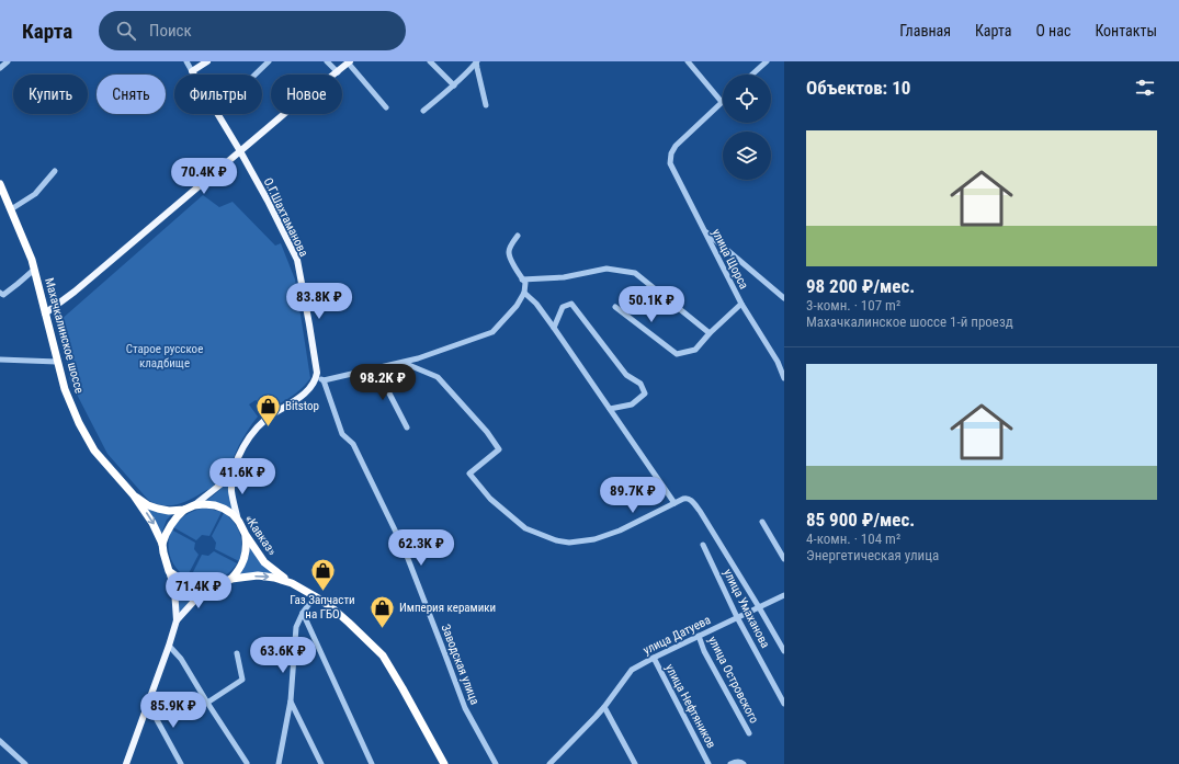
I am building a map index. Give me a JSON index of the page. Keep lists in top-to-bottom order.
{
  "streets": {
    "highway": ["Махачкалинское шоссе", "«Кавказ»"],
    "main road": ["О.Г.Шахтаманова"],
    "street": [
      "улица Щорса",
      "улица Умаханова",
      "улица Датуева",
      "Заводская улица",
      "улица Островского",
      "улица Нефтяников"
    ]
  },
  "crossings": [
    ["Махачкалинское шоссе", "«Кавказ»"],
    ["улица Умаханова", "улица Датуева"],
    ["улица Датуева", "улица Островского"],
    ["улица Датуева", "улица Нефтяников"]
  ],
  "parks": ["Старое русское кладбище"],
  "places": {
    "shop": ["Bitstop", "Газ Запчасти на ГБО", "Империя керамики"]
  },
  "page": {
    "header": "Карта",
    "search": "Поиск",
    "nav": [
      "Главная",
      "Карта",
      "О нас",
      "Контакты"
    ],
    "heading": "Объектов: 10",
    "chip": [
      "Купить",
      "Снять",
      "Фильтры",
      "Новое"
    ],
    "list": [
      {
        "name": "98 200 ₽/мес.",
        "note": "3-комн. · 107 m² · Махачкалинское шоссе 1-й проезд"
      },
      {
        "name": "85 900 ₽/мес.",
        "note": "4-комн. · 104 m² · Энергетическая улица"
      }
    ],
    "price": [
      "70.4K ₽",
      "83.8K ₽",
      "50.1K ₽",
      "98.2K ₽",
      "41.6K ₽",
      "89.7K ₽",
      "62.3K ₽",
      "71.4K ₽",
      "63.6K ₽",
      "85.9K ₽"
    ]
  }
}
